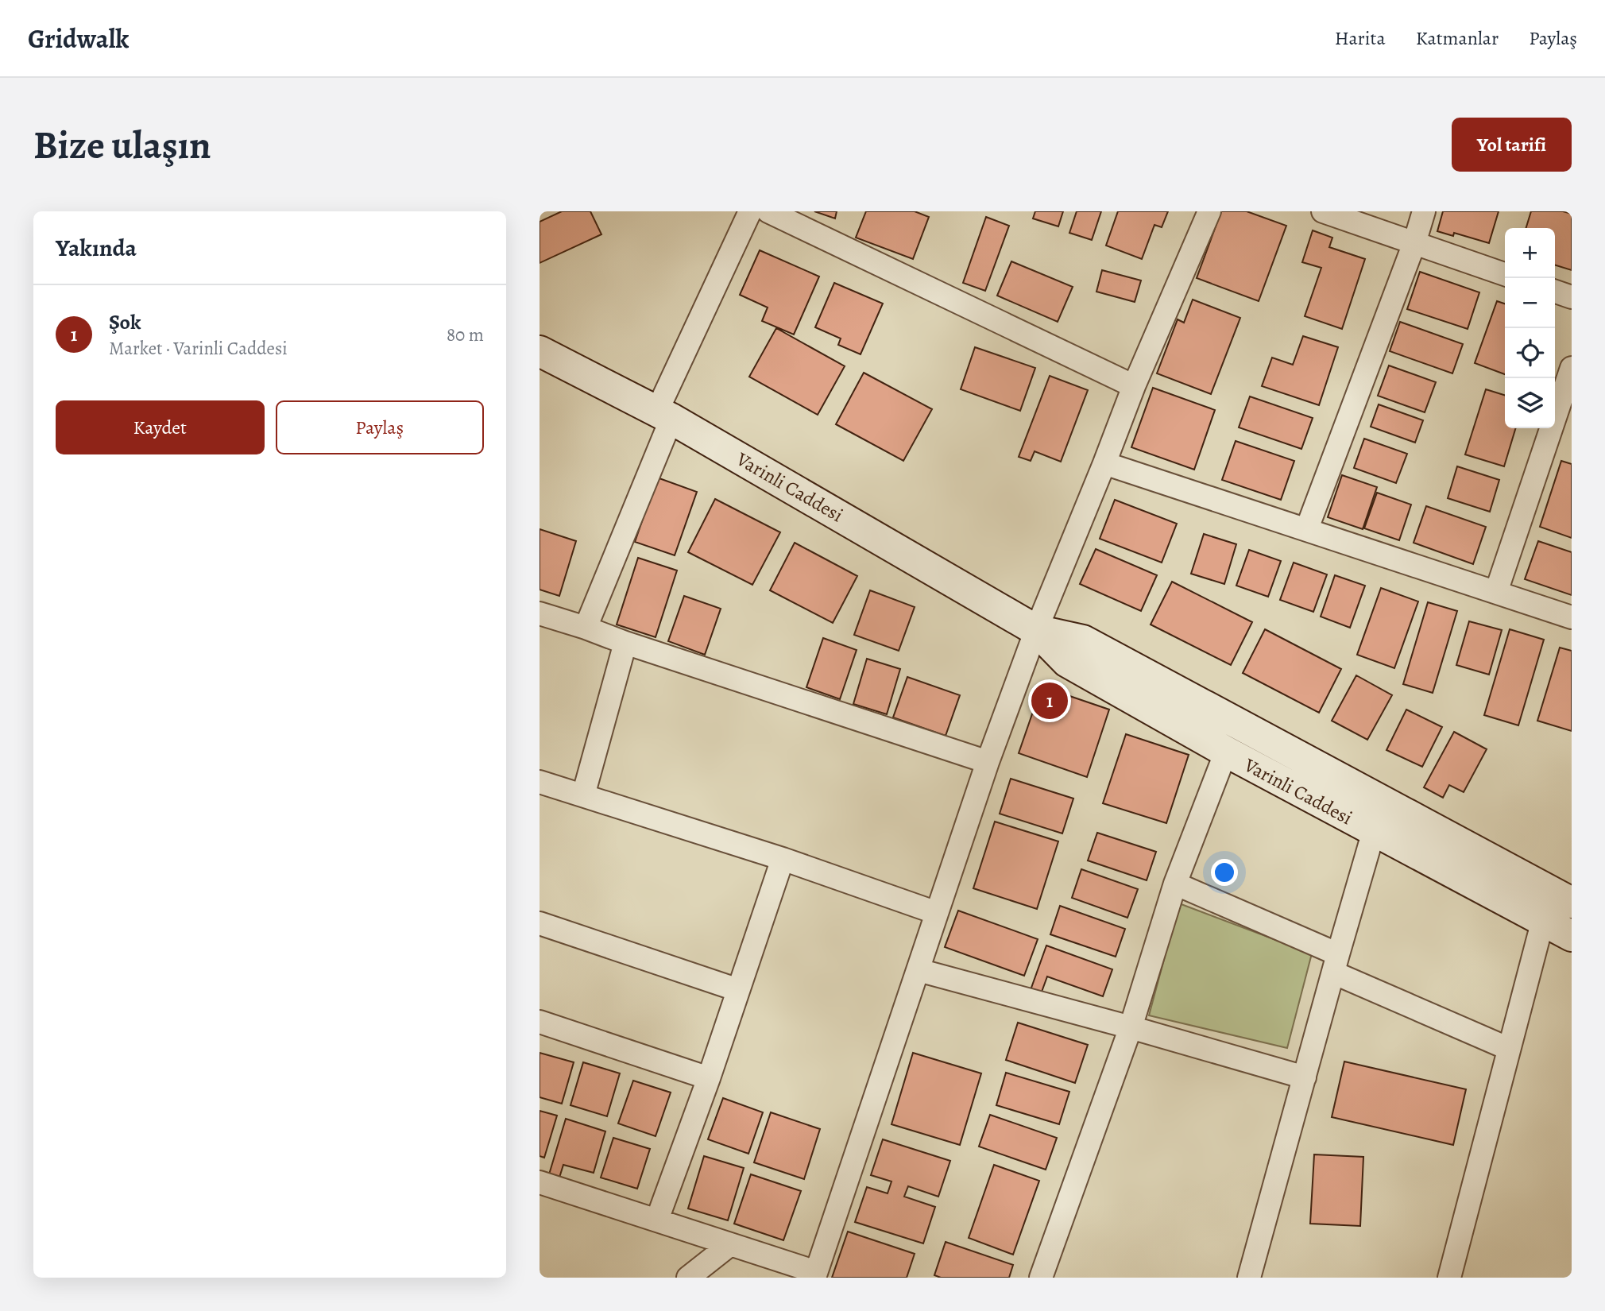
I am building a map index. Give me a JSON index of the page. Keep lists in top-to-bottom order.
{
  "streets": {
    "street": ["Varinli Caddesi"]
  },
  "page": {
    "header": "Gridwalk",
    "nav": ["Harita", "Katmanlar", "Paylaş"],
    "buttons": [
      "Yol tarifi",
      ["Kaydet", "Paylaş"]
    ],
    "title": "Bize ulaşın",
    "heading": "Yakında",
    "map_buttons": ["+", "−"],
    "list": [
      {
        "mark": "1",
        "name": "Şok",
        "note": "Market · Varinli Caddesi",
        "value": "80 m"
      }
    ],
    "pins": "1"
  }
}
